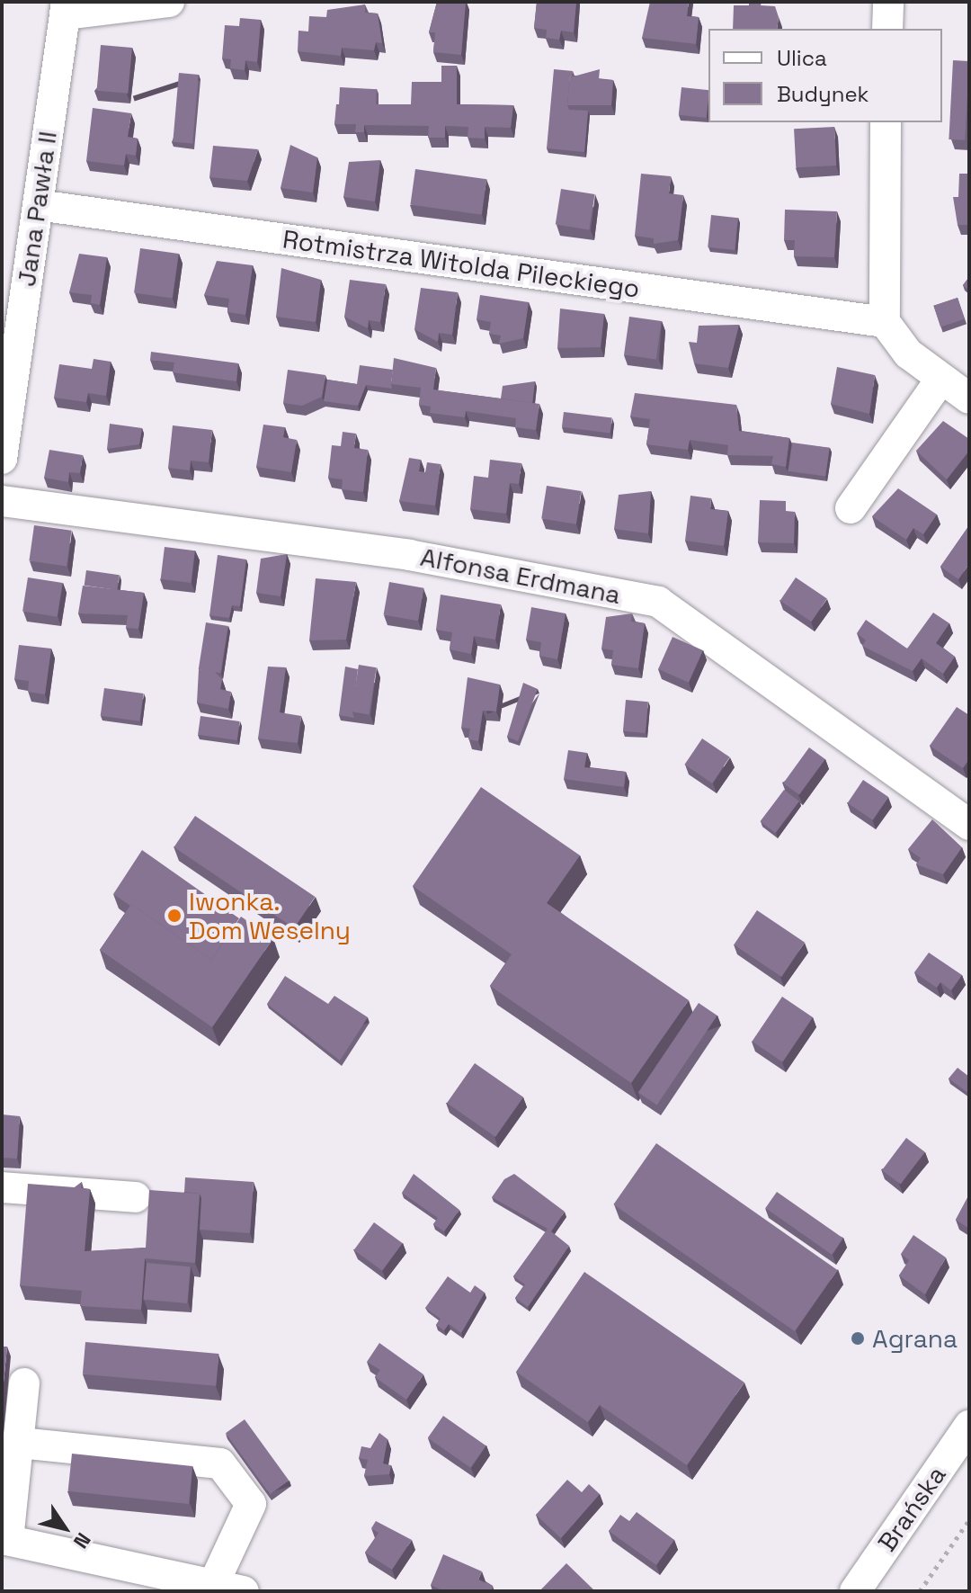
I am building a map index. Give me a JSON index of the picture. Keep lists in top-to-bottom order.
{
  "streets": {
    "street": [
      "Jana Pawła II",
      "Rotmistrza Witolda Pileckiego",
      "Alfonsa Erdmana",
      "Brańska"
    ]
  },
  "crossings": [
    ["Jana Pawła II", "Rotmistrza Witolda Pileckiego"]
  ],
  "places": ["Iwonka. Dom Weselny", "Agrana"],
  "legend": ["Ulica", "Budynek"],
  "north": "bottom right"
}
